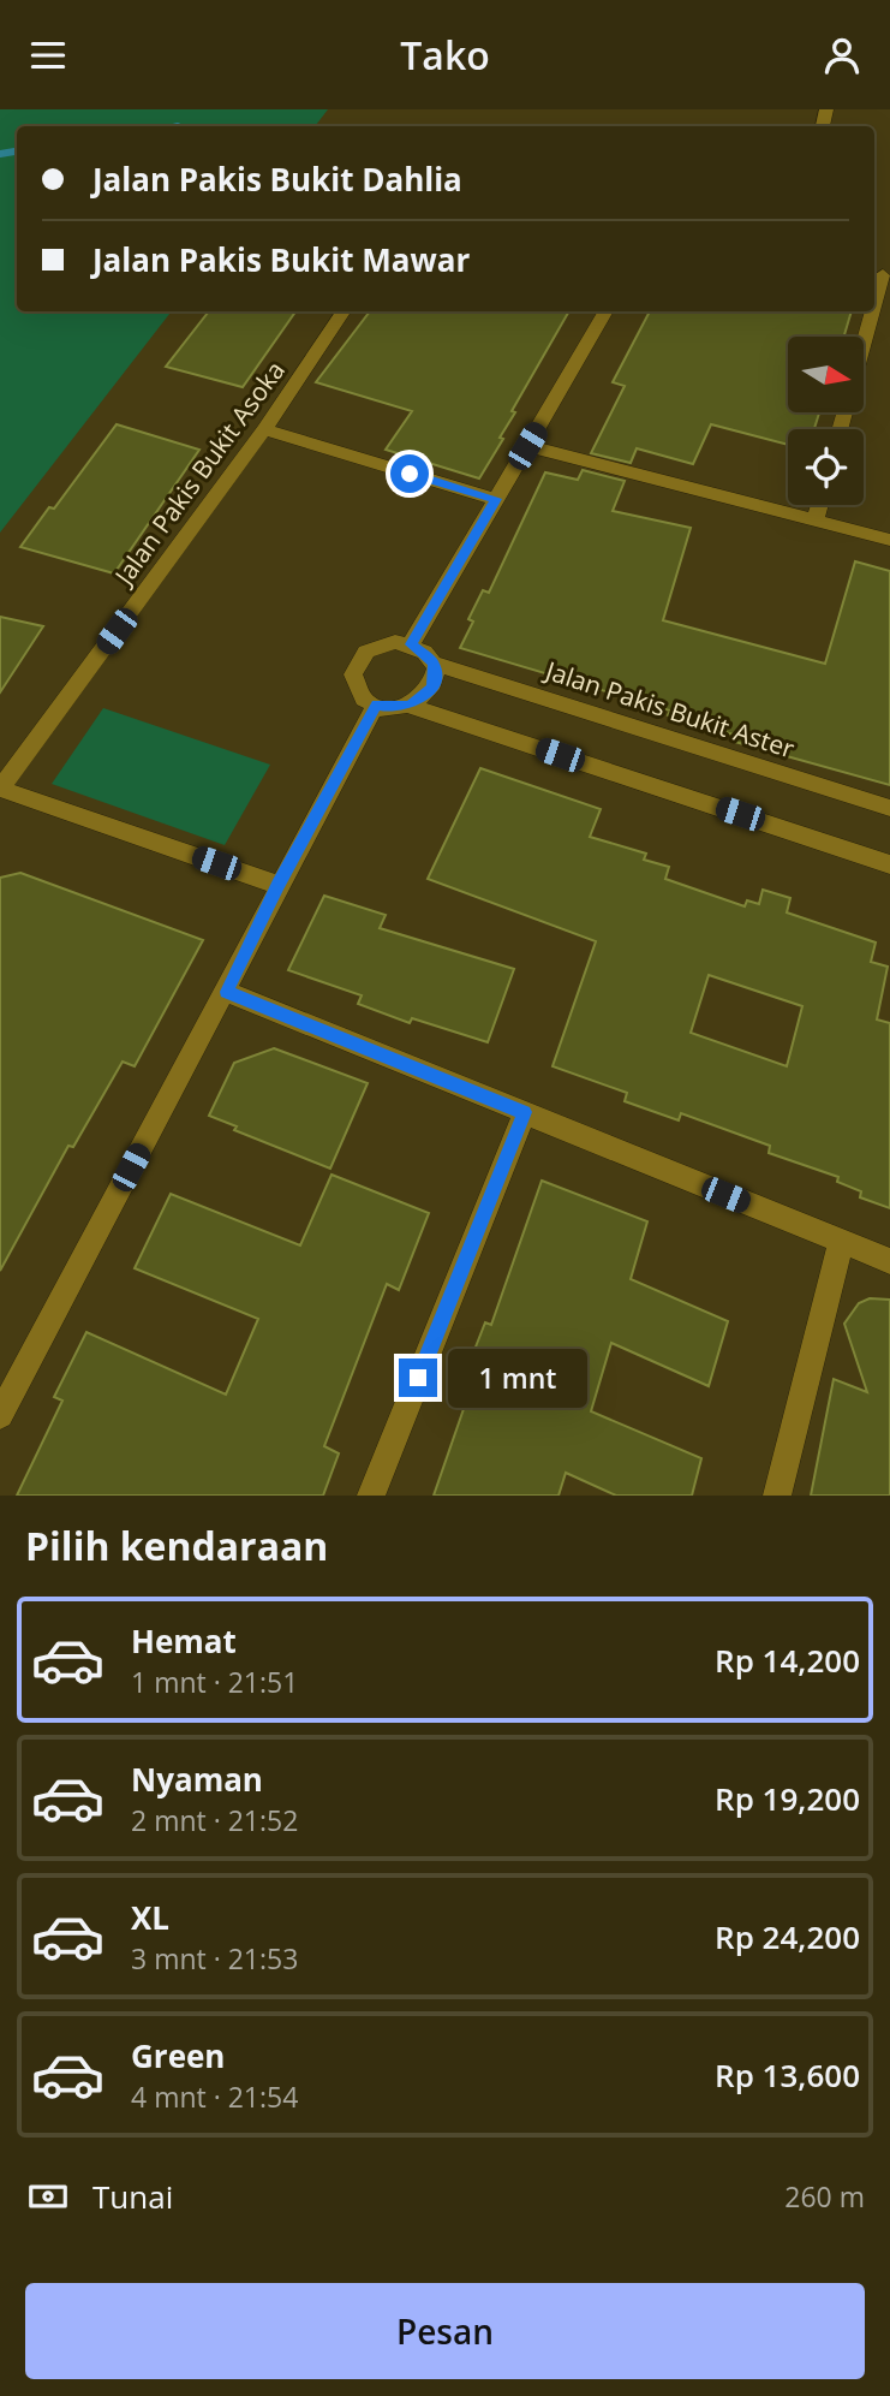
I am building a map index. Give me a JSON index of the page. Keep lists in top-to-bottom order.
{
  "streets": {
    "street": ["Jalan Pakis Bukit Asoka", "Jalan Pakis Bukit Aster"]
  },
  "north": "right",
  "page": {
    "header": "Tako",
    "banner": ["Jalan Pakis Bukit Dahlia", "Jalan Pakis Bukit Mawar"],
    "bubble": "1 mnt",
    "heading": "Pilih kendaraan",
    "list": [
      {
        "name": "Hemat",
        "note": "1 mnt · 21:51",
        "value": "Rp 14,200"
      },
      {
        "name": "Nyaman",
        "note": "2 mnt · 21:52",
        "value": "Rp 19,200"
      },
      {
        "name": "XL",
        "note": "3 mnt · 21:53",
        "value": "Rp 24,200"
      },
      {
        "name": "Green",
        "note": "4 mnt · 21:54",
        "value": "Rp 13,600"
      }
    ],
    "pay": ["Tunai", "260 m"],
    "buttons": "Pesan"
  }
}
